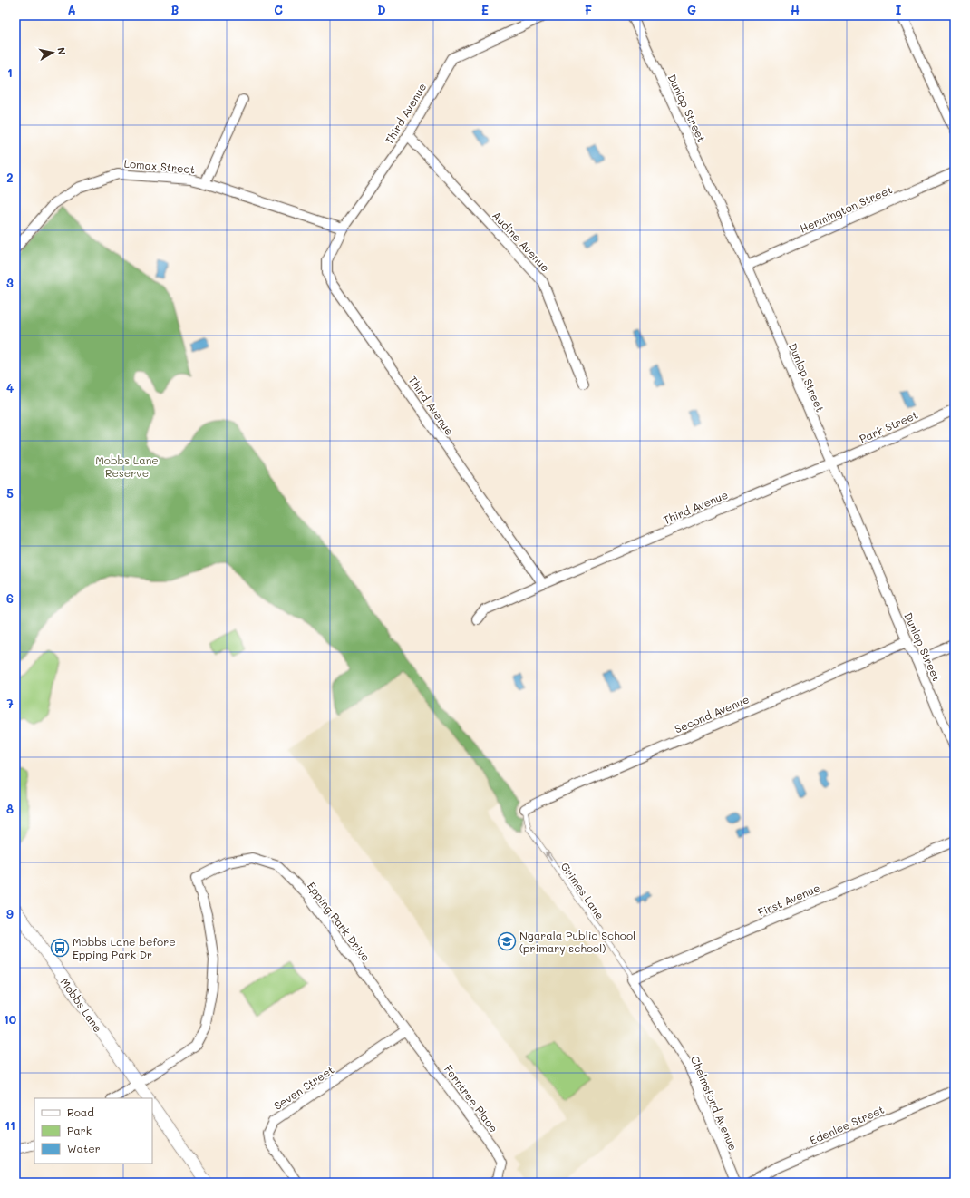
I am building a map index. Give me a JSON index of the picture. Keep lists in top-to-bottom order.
{
  "streets": {
    "street": [
      "Dunlop Street",
      "Third Avenue",
      "Lomax Street",
      "Hermington Street",
      "Audine Avenue",
      "Park Street",
      "Second Avenue",
      "First Avenue",
      "Epping Park Drive",
      "Mobbs Lane",
      "Seven Street",
      "Ferntree Place",
      "Chelmsford Avenue",
      "Edenlee Street"
    ],
    "lane": ["Grimes Lane"]
  },
  "crossings": [
    ["Dunlop Street", "Third Avenue"],
    ["Dunlop Street", "Hermington Street"],
    ["Dunlop Street", "Park Street"],
    ["Dunlop Street", "Second Avenue"],
    ["Third Avenue", "Lomax Street"],
    ["Third Avenue", "Audine Avenue"],
    ["Third Avenue", "Park Street"],
    ["Second Avenue", "Grimes Lane"],
    ["Grimes Lane", "First Avenue"],
    ["Grimes Lane", "Chelmsford Avenue"],
    ["First Avenue", "Chelmsford Avenue"],
    ["Epping Park Drive", "Mobbs Lane"],
    ["Epping Park Drive", "Seven Street"],
    ["Epping Park Drive", "Ferntree Place"],
    ["Seven Street", "Ferntree Place"]
  ],
  "one_way": ["Grimes Lane"],
  "parks": ["Mobbs Lane Reserve"],
  "places": {
    "school or university": ["Ngarala Public School (primary school)"],
    "bus stop": ["Mobbs Lane before Epping Park Dr"]
  },
  "legend": ["Road", "Park", "Water"],
  "north": "right",
  "grid": {
    "columns": [
      "A",
      "B",
      "C",
      "D",
      "E",
      "F",
      "G",
      "H",
      "I"
    ],
    "rows": [
      "1",
      "2",
      "3",
      "4",
      "5",
      "6",
      "7",
      "8",
      "9",
      "10",
      "11"
    ]
  }
}
